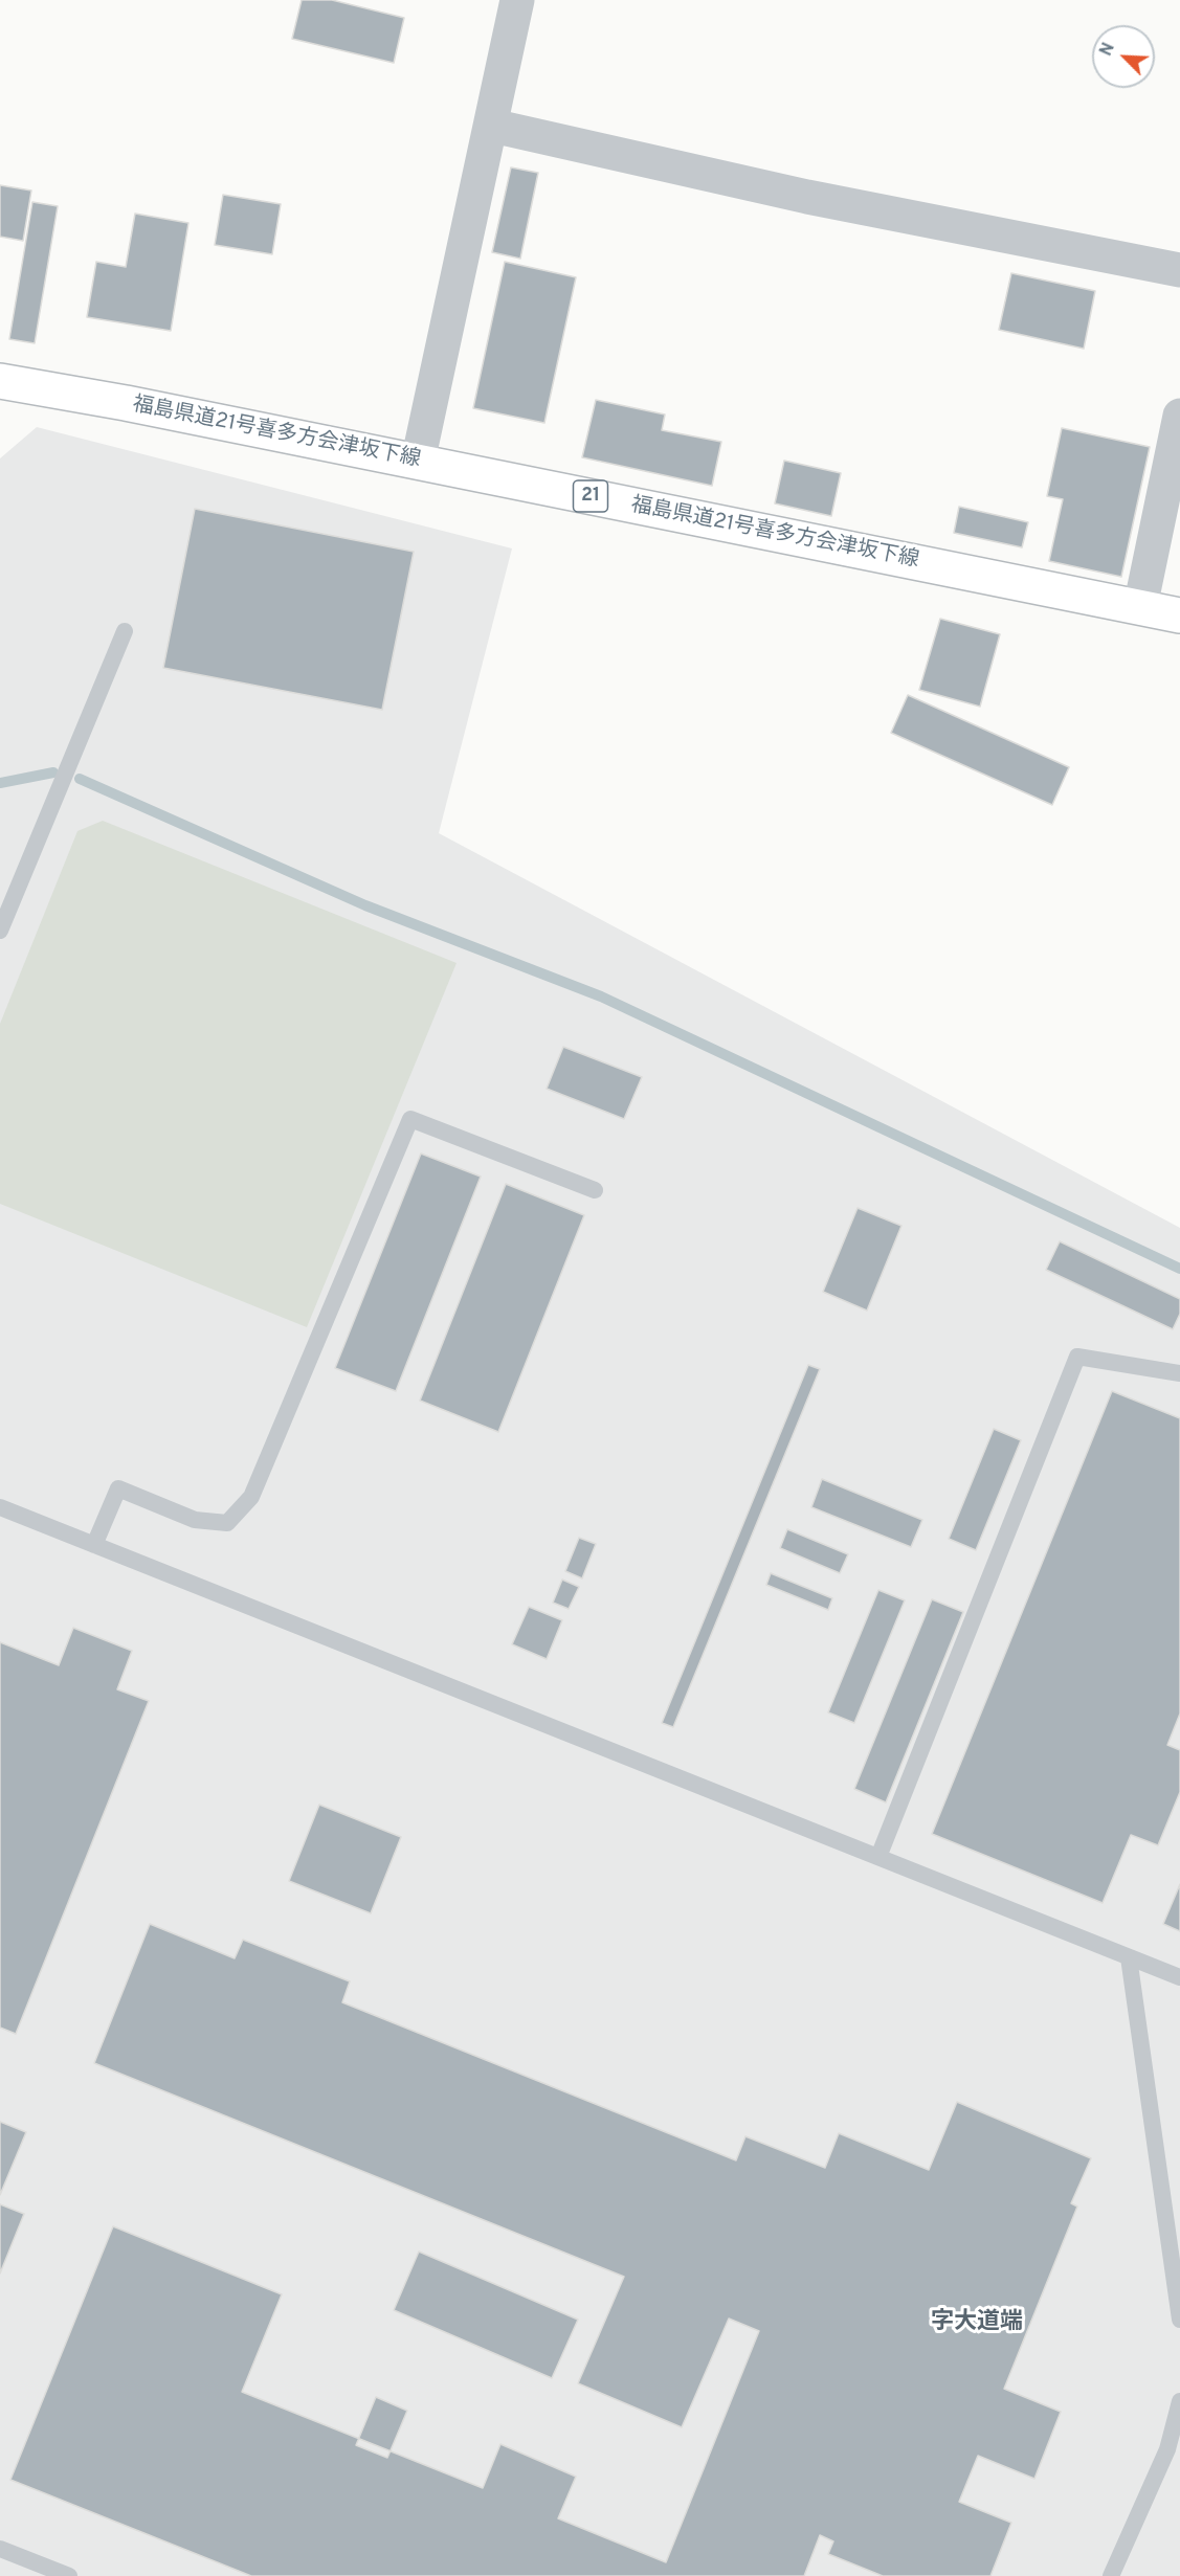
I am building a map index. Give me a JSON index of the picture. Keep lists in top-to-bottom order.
{
  "streets": {
    "main road": ["福島県道21号喜多方会津坂下線", "21"]
  },
  "districts": ["字大道端"],
  "north": "top left"
}
